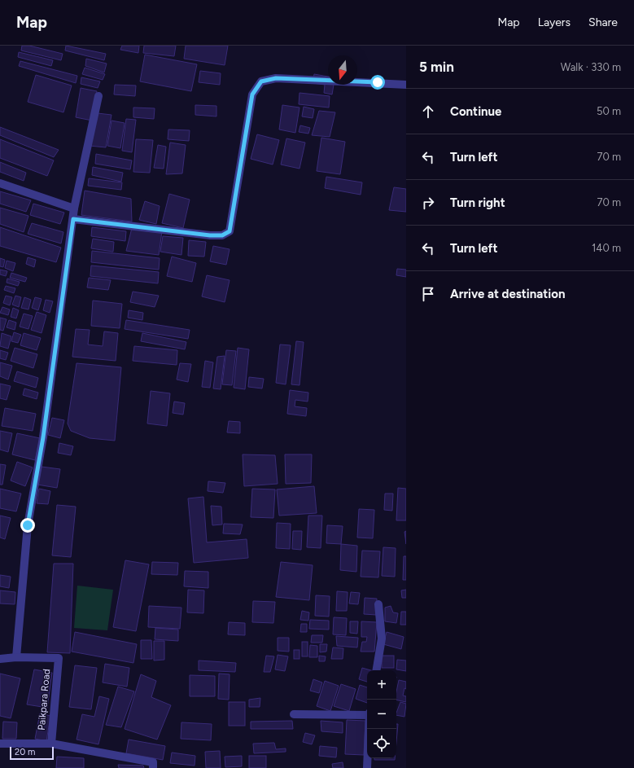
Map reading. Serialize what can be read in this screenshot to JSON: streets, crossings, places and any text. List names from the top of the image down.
{
  "streets": {
    "street": ["Paikpara Road"]
  },
  "scale_bar": "20 m",
  "north": "bottom",
  "page": {
    "header": "Map",
    "nav": ["Map", "Layers", "Share"],
    "heading": ["5 min", "Walk · 330 m"],
    "list": [
      ["Continue", "50 m"],
      ["Turn left", "70 m"],
      ["Turn right", "70 m"],
      ["Turn left", "140 m"],
      "Arrive at destination"
    ],
    "map_buttons": ["+", "−"],
    "scale": "20 m"
  }
}
